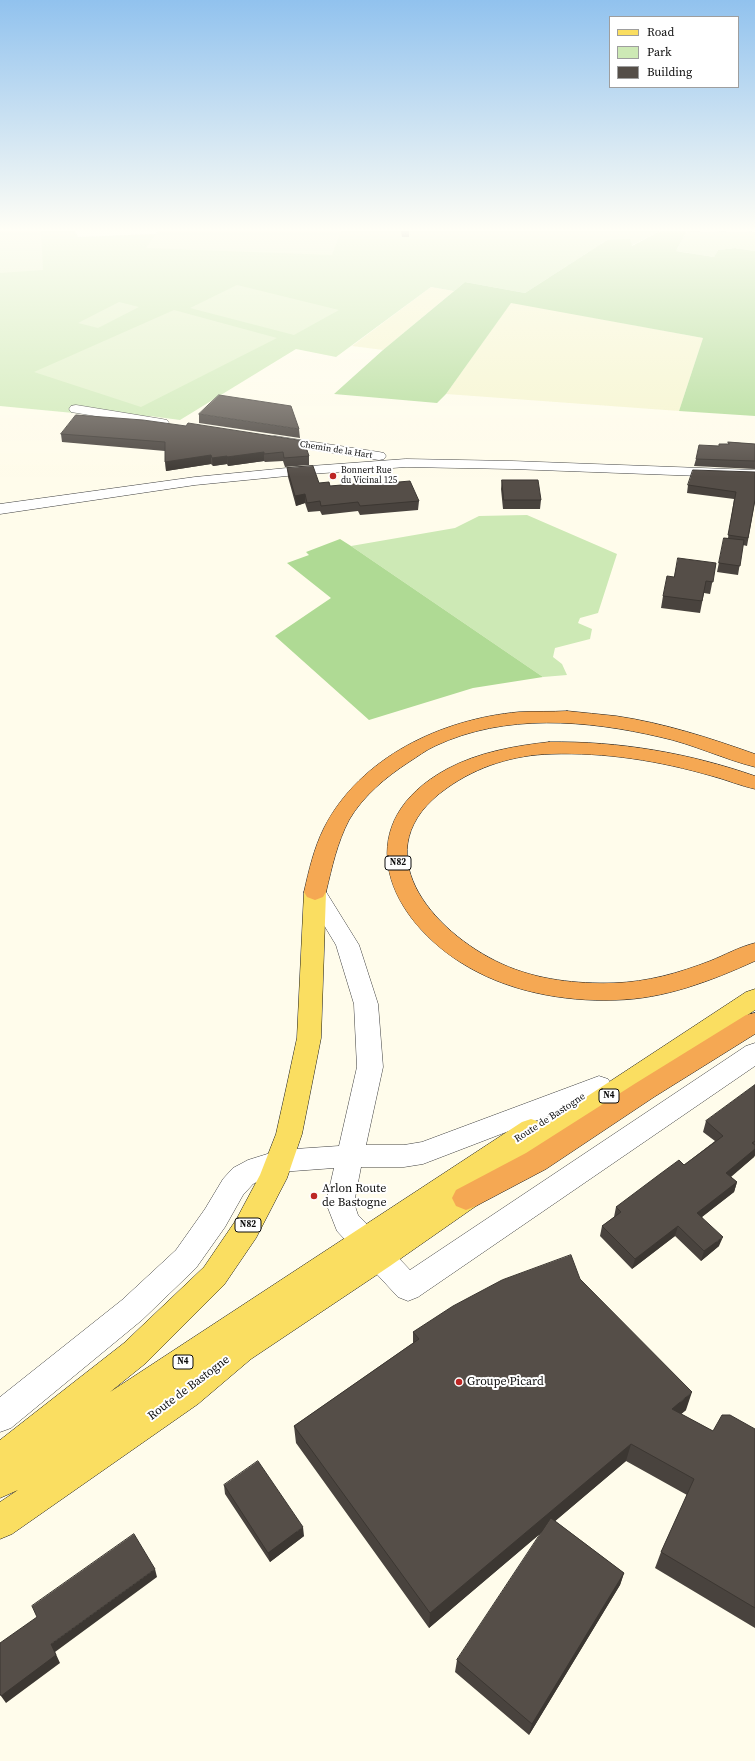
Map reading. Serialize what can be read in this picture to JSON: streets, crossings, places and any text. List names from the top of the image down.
{
  "streets": {
    "highway": ["N82"],
    "main road": ["N4", "Route de Bastogne"],
    "street": ["Chemin de la Hart"]
  },
  "places": ["Bonnert Rue du Vicinal 125", "Arlon Route de Bastogne", "Groupe Picard"],
  "legend": ["Road", "Park", "Building"]
}
